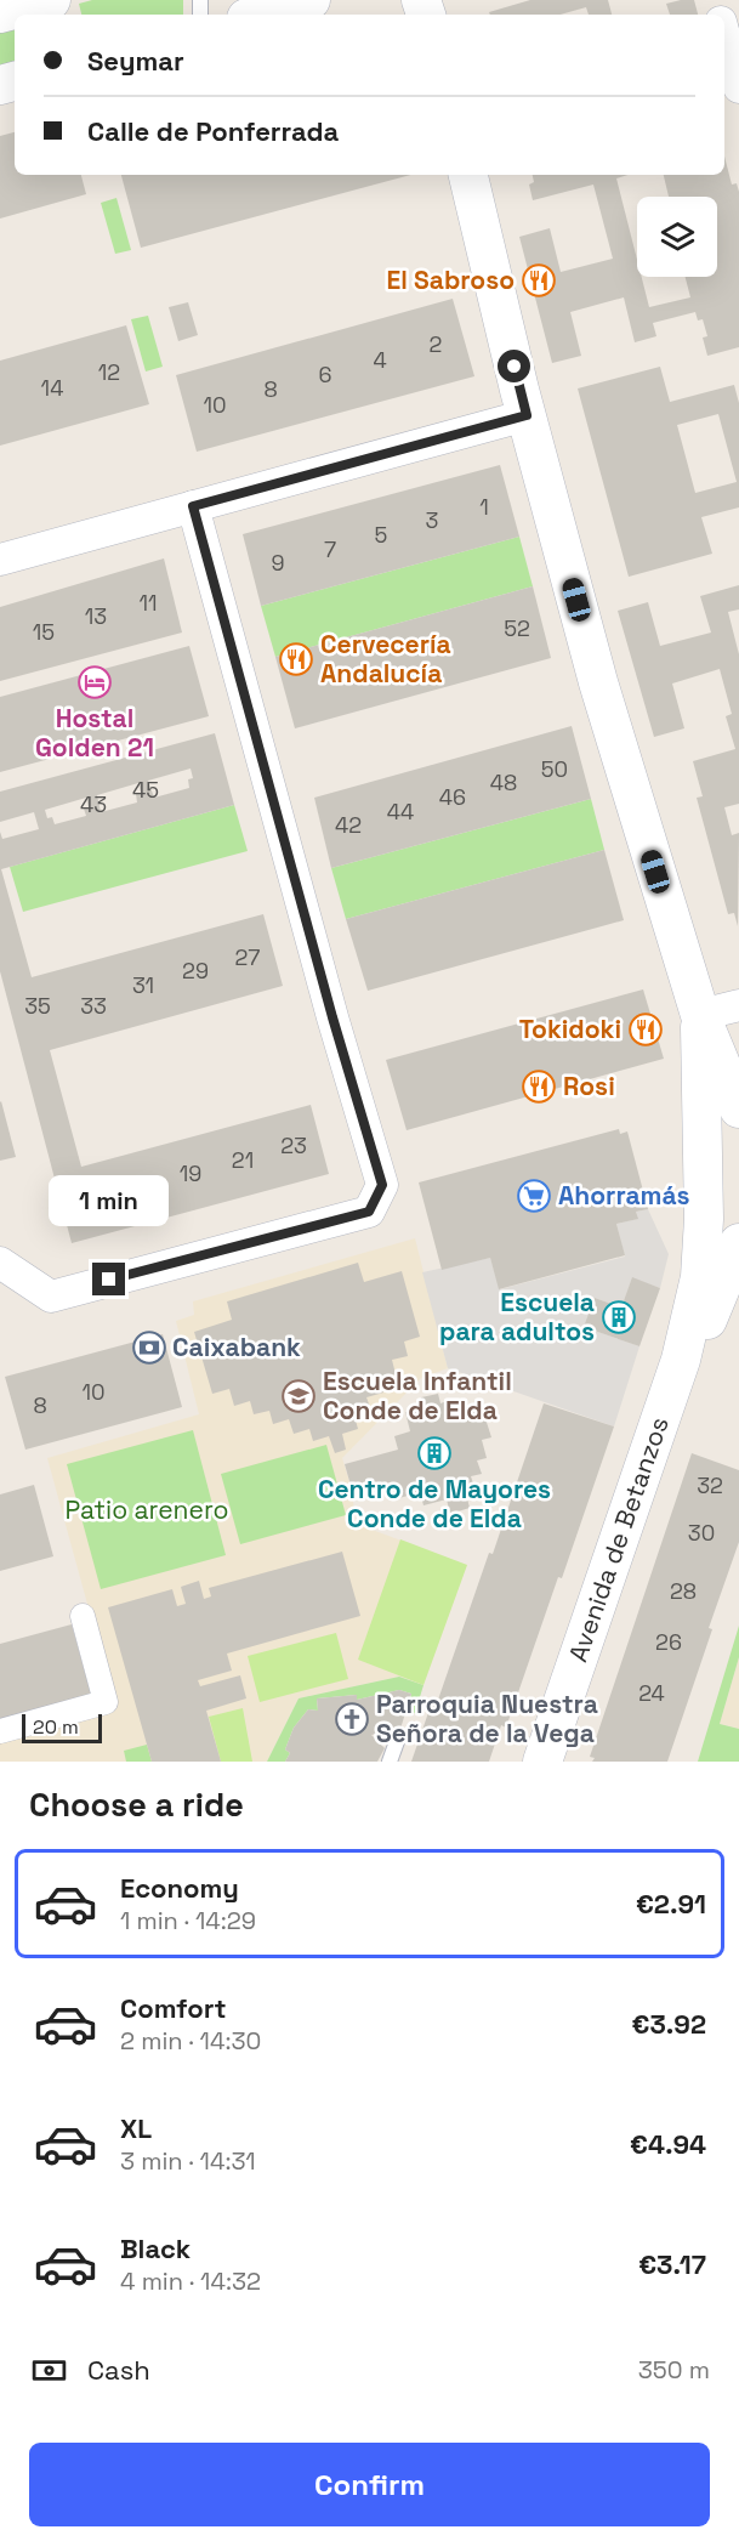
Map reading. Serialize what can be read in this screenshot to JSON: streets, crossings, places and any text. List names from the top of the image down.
{
  "streets": {
    "street": ["Avenida de Betanzos"]
  },
  "parks": ["Patio arenero"],
  "places": {
    "restaurant": [
      "El Sabroso",
      "Cervecería Andalucía",
      "Tokidoki",
      "Rosi"
    ],
    "hotel": ["Hostal Golden 21"],
    "supermarket": ["Ahorramás"],
    "building": ["Escuela para adultos", "Centro de Mayores Conde de Elda"],
    "bank": ["Caixabank"],
    "school or university": ["Escuela Infantil Conde de Elda"],
    "church": ["Parroquia Nuestra Señora de la Vega"]
  },
  "house_numbers": [
    "2",
    "4",
    "12",
    "6",
    "14",
    "8",
    "10",
    "1",
    "3",
    "5",
    "7",
    "9",
    "11",
    "13",
    "52",
    "15",
    "50",
    "48",
    "45",
    "46",
    "43",
    "44",
    "42",
    "27",
    "29",
    "31",
    "35",
    "33",
    "23",
    "21",
    "19",
    "10",
    "8",
    "32",
    "30",
    "28",
    "26",
    "24"
  ],
  "scale_bar": "20 m",
  "page": {
    "banner": ["Seymar", "Calle de Ponferrada"],
    "bubble": "1 min",
    "scale": "20 m",
    "heading": "Choose a ride",
    "list": [
      {
        "name": "Economy",
        "note": "1 min · 14:29",
        "value": "€2.91"
      },
      {
        "name": "Comfort",
        "note": "2 min · 14:30",
        "value": "€3.92"
      },
      {
        "name": "XL",
        "note": "3 min · 14:31",
        "value": "€4.94"
      },
      {
        "name": "Black",
        "note": "4 min · 14:32",
        "value": "€3.17"
      }
    ],
    "pay": ["Cash", "350 m"],
    "buttons": "Confirm"
  }
}
